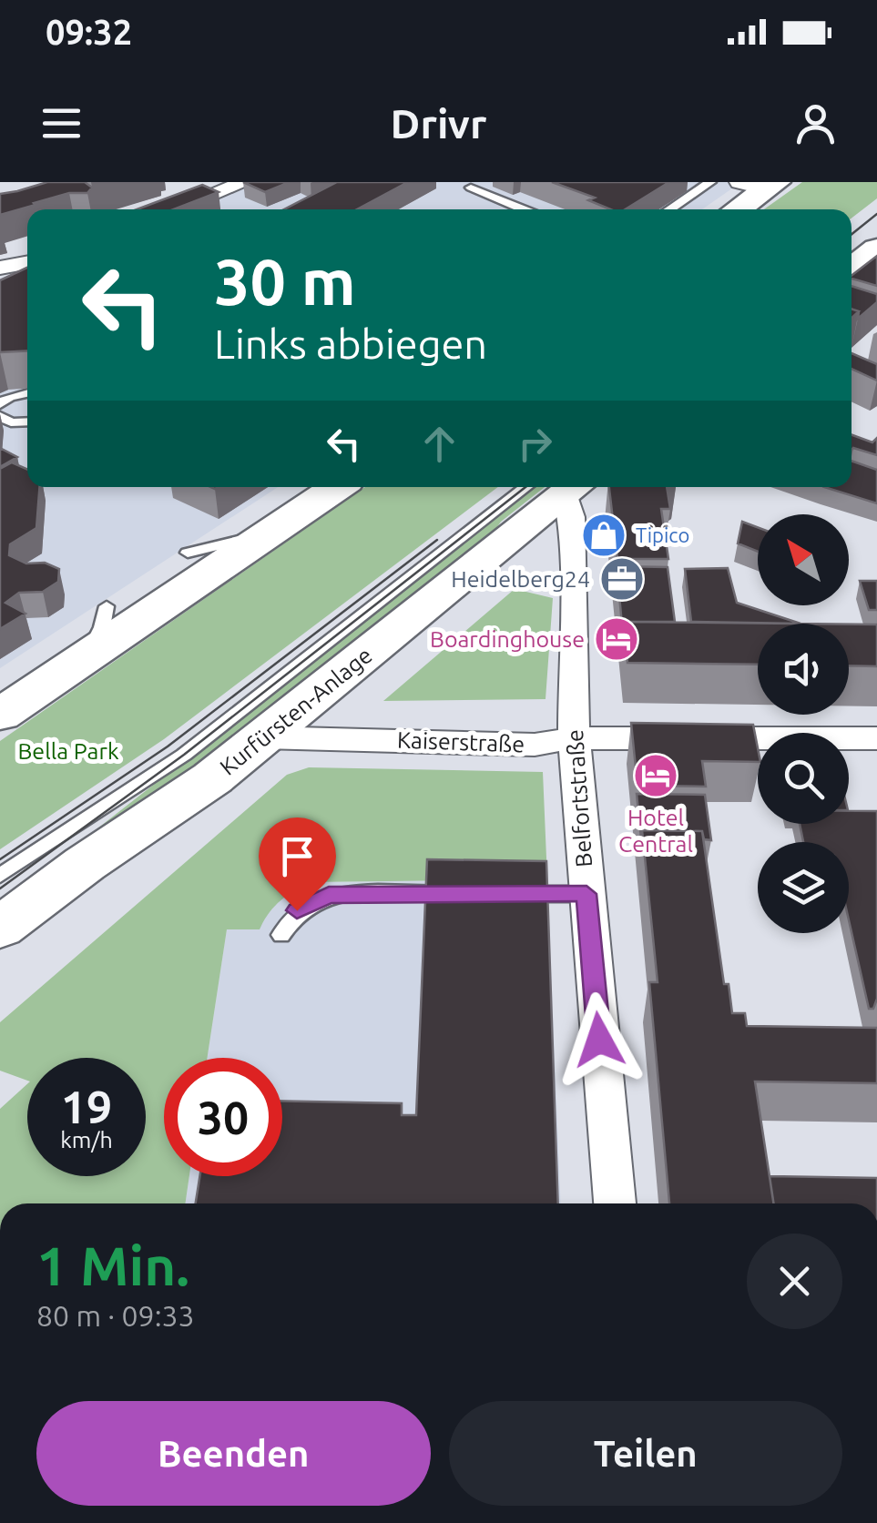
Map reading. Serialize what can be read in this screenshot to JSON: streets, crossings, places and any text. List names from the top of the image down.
{
  "streets": {
    "main road": ["Kurfürsten-Anlage"],
    "street": ["Kaiserstraße", "Belfortstraße"]
  },
  "crossings": [
    ["Kurfürsten-Anlage", "Kaiserstraße"],
    ["Kaiserstraße", "Belfortstraße"]
  ],
  "parks": ["Bella Park"],
  "places": {
    "shop": ["Tipico"],
    "office": ["Heidelberg24"],
    "hotel": ["Boardinghouse", "Hotel Central"]
  },
  "north": "top left",
  "page": {
    "status": "09:32",
    "header": "Drivr",
    "turn": ["30 m", "Links abbiegen"],
    "speed": "19 km/h",
    "limit": "30",
    "heading": ["1 Min.", "80 m · 09:33"],
    "buttons": ["Beenden", "Teilen"]
  }
}
